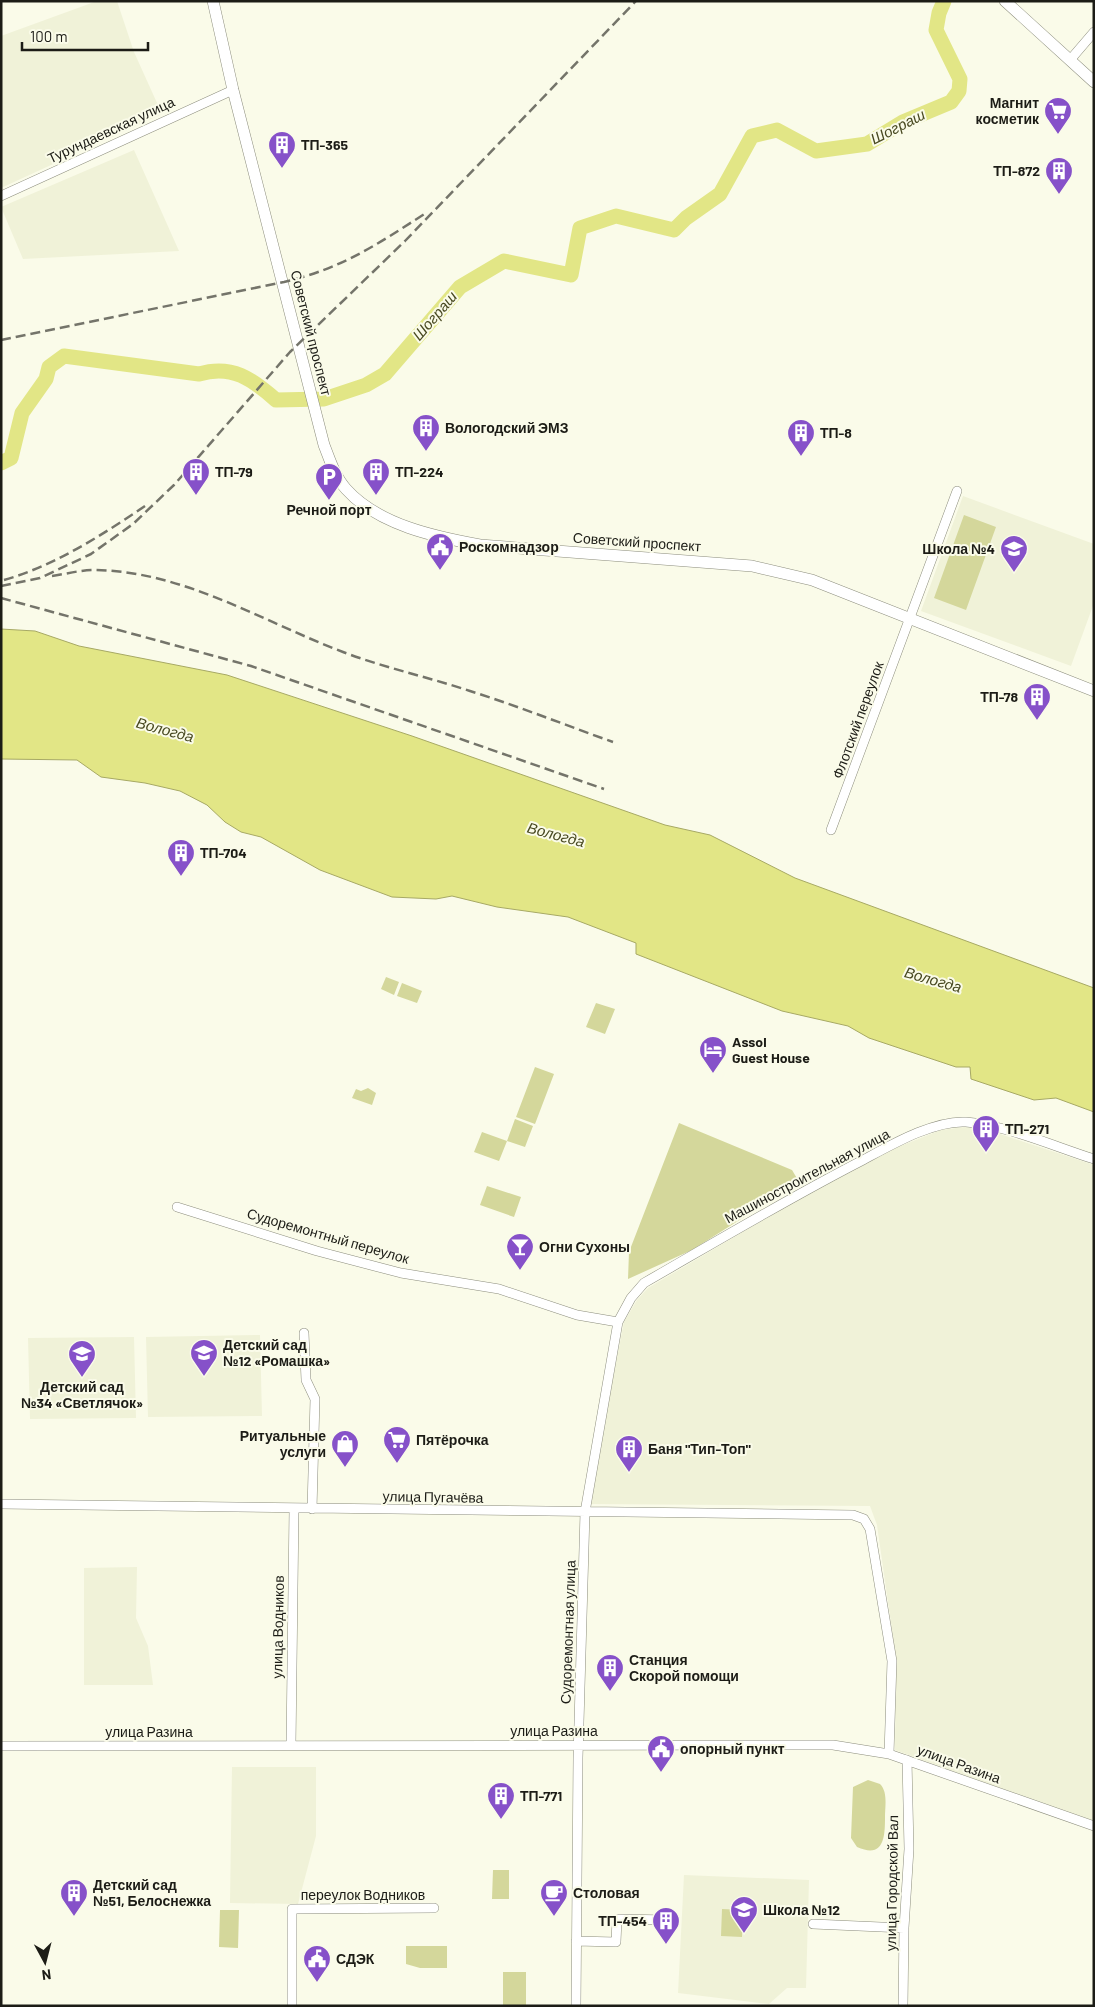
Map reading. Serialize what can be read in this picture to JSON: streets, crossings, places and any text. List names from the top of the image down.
{
  "streets": {
    "street": [
      "Турундаевская улица",
      "Советский проспект",
      "Флотский переулок",
      "Машиностроительная улица",
      "Судоремонтный переулок",
      "улица Пугачёва",
      "улица Водников",
      "Судоремонтная улица",
      "улица Разина",
      "улица Городской Вал",
      "переулок Водников"
    ]
  },
  "crossings": [
    ["Турундаевская улица", "Советский проспект"],
    ["Советский проспект", "Флотский переулок"],
    ["Машиностроительная улица", "Судоремонтный переулок"],
    ["Машиностроительная улица", "Судоремонтная улица"],
    ["Судоремонтный переулок", "Судоремонтная улица"],
    ["улица Пугачёва", "улица Водников"],
    ["улица Пугачёва", "Судоремонтная улица"],
    ["улица Пугачёва", "улица Разина"],
    ["улица Водников", "улица Разина"],
    ["Судоремонтная улица", "улица Разина"],
    ["улица Разина", "улица Городской Вал"]
  ],
  "water": ["Шограш", "Вологда"],
  "places": {
    "supermarket": ["Магнит косметик", "Пятёрочка"],
    "building": [
      "ТП-365",
      "ТП-872",
      "Вологодский ЭМЗ",
      "ТП-8",
      "ТП-79",
      "ТП-224",
      "ТП-78",
      "ТП-704",
      "ТП-271",
      "Баня \"Тип-Топ\"",
      "Станция Скорой помощи",
      "ТП-771",
      "Детский сад №51, Белоснежка",
      "ТП-454"
    ],
    "parking": ["Речной порт"],
    "public building": ["Роскомнадзор", "опорный пункт", "СДЭК"],
    "school or university": [
      "Школа №4",
      "Детский сад №12 «Ромашка»",
      "Детский сад №34 «Светлячок»",
      "Школа №12"
    ],
    "hotel": ["Assol Guest House"],
    "bar": ["Огни Сухоны"],
    "shop": ["Ритуальные услуги"],
    "cafe": ["Столовая"]
  },
  "scale_bar": "100 m",
  "north": "bottom"
}
